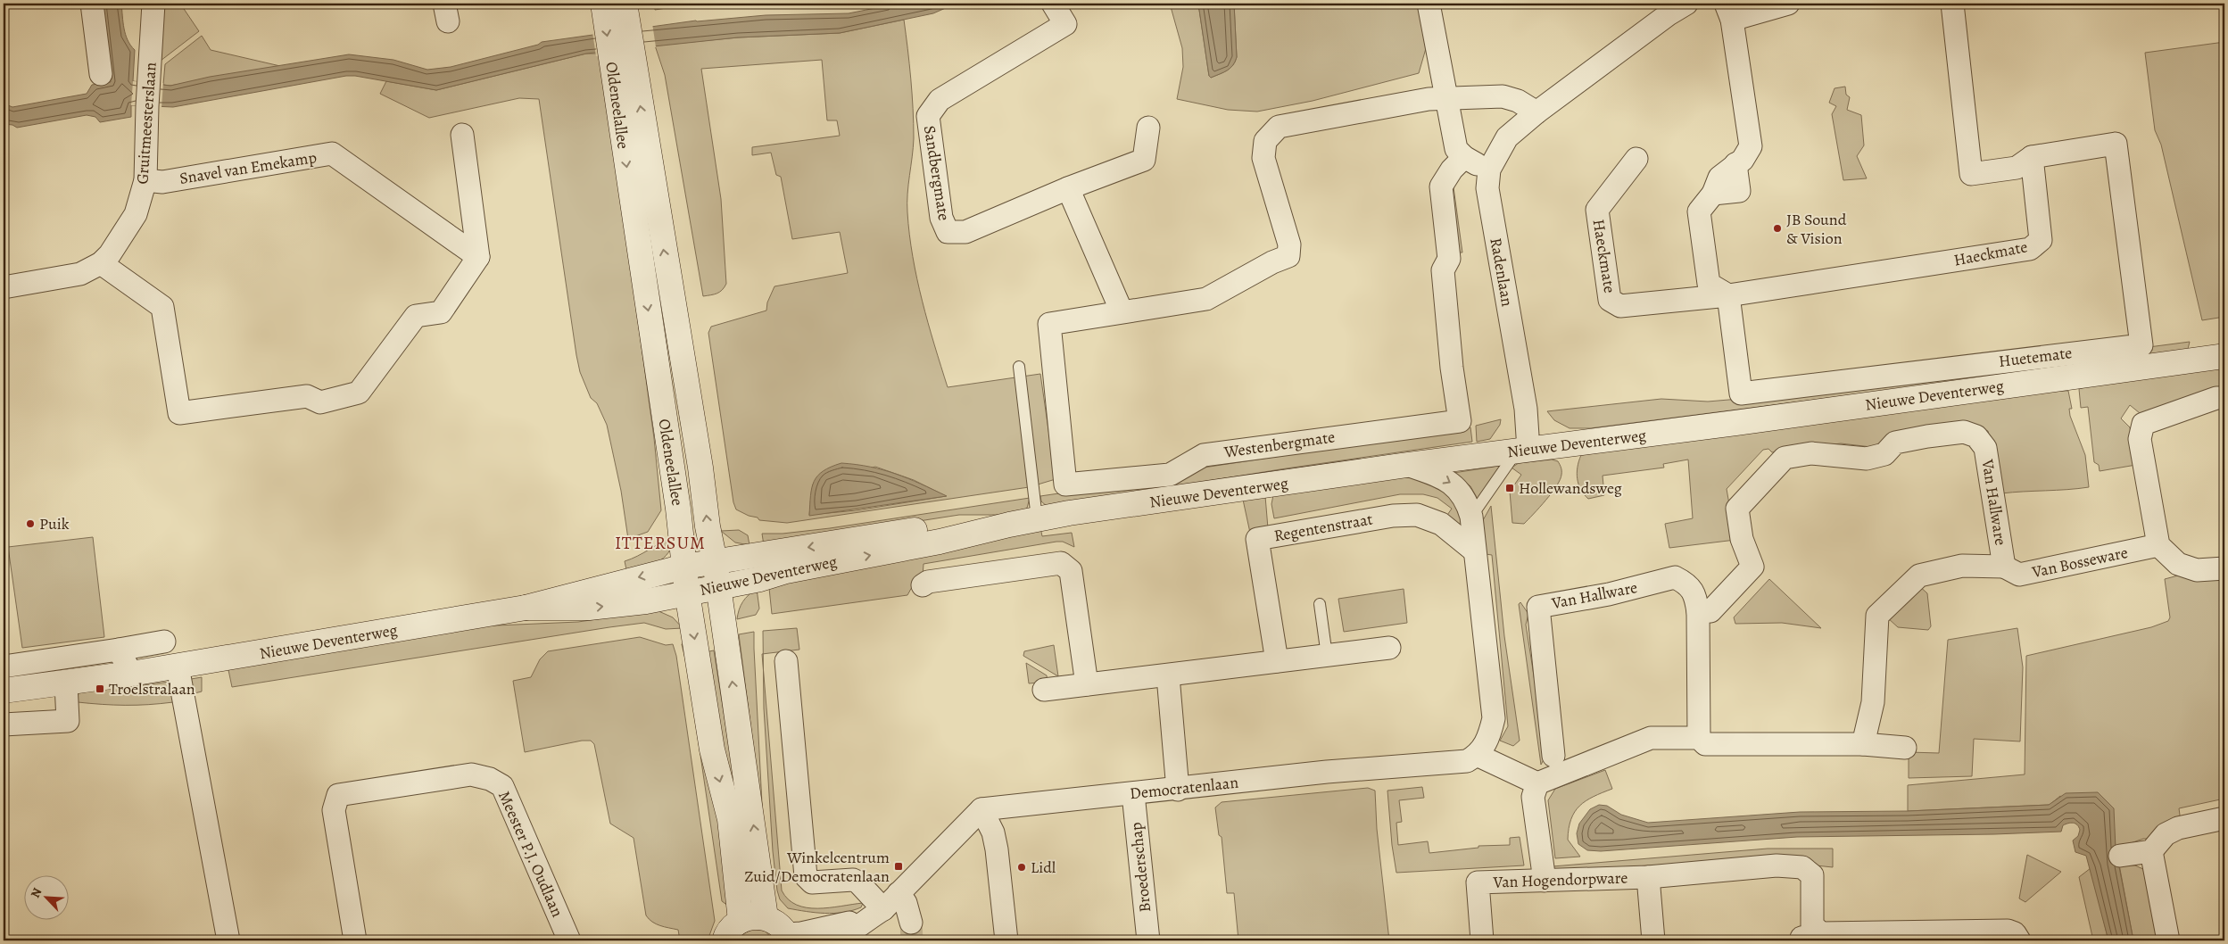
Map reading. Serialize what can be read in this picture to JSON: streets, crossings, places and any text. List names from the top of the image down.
{
  "streets": {
    "main road": ["Oldeneelallee", "Nieuwe Deventerweg"],
    "street": [
      "Gruitmeesterslaan",
      "Snavel van Emekamp",
      "Sandbergmate",
      "Haeckmate",
      "Radenlaan",
      "Huetemate",
      "Westenbergmate",
      "Van Hallware",
      "Regentenstraat",
      "Van Bosseware",
      "Democratenlaan",
      "Meester P.J. Oudlaan",
      "Broederschap",
      "Van Hogendorpware"
    ]
  },
  "crossings": [
    ["Oldeneelallee", "Nieuwe Deventerweg"],
    ["Gruitmeesterslaan", "Snavel van Emekamp"],
    ["Haeckmate", "Huetemate"],
    ["Radenlaan", "Nieuwe Deventerweg"],
    ["Van Hallware", "Van Bosseware"],
    ["Democratenlaan", "Broederschap"]
  ],
  "districts": ["ITTERSUM"],
  "places": {
    "other": ["JB Sound & Vision", "Puik", "Lidl"],
    "transit": ["Hollewandsweg", "Troelstralaan", "Winkelcentrum Zuid/Democratenlaan"]
  },
  "north": "top left"
}
